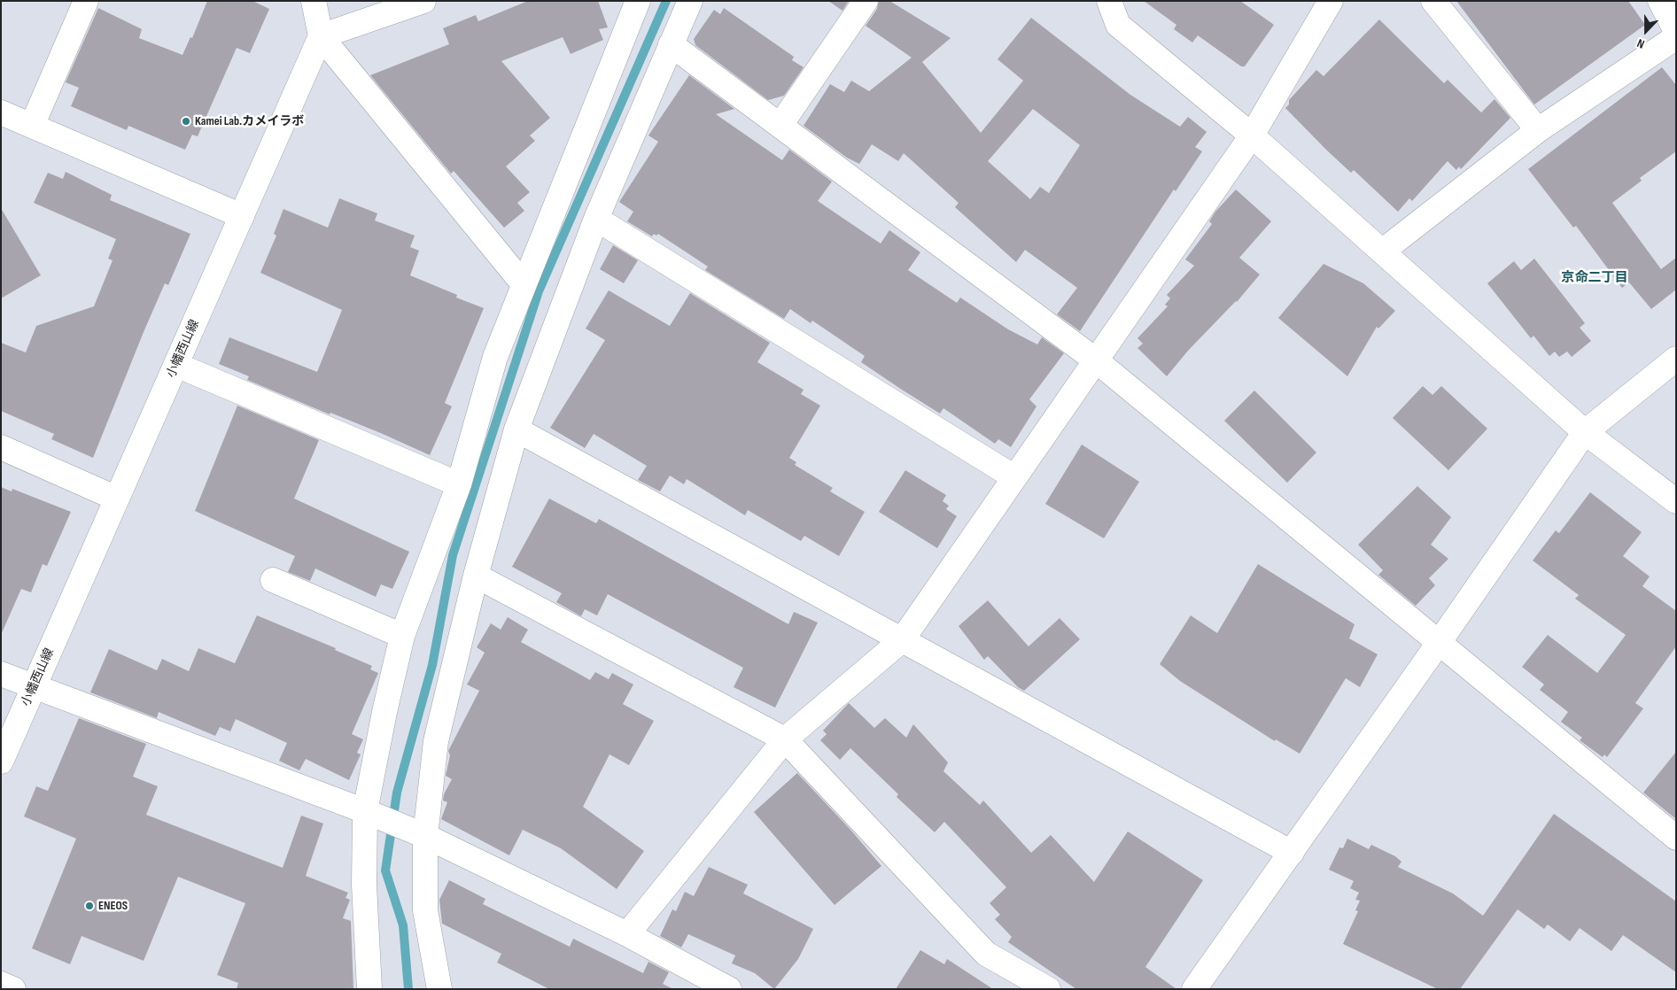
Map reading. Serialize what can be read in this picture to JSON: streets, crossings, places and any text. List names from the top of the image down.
{
  "streets": {
    "street": ["小幡西山線"]
  },
  "districts": ["京命二丁目"],
  "places": ["Kamei Lab.カメイラボ", "ENEOS"],
  "north": "bottom"
}
